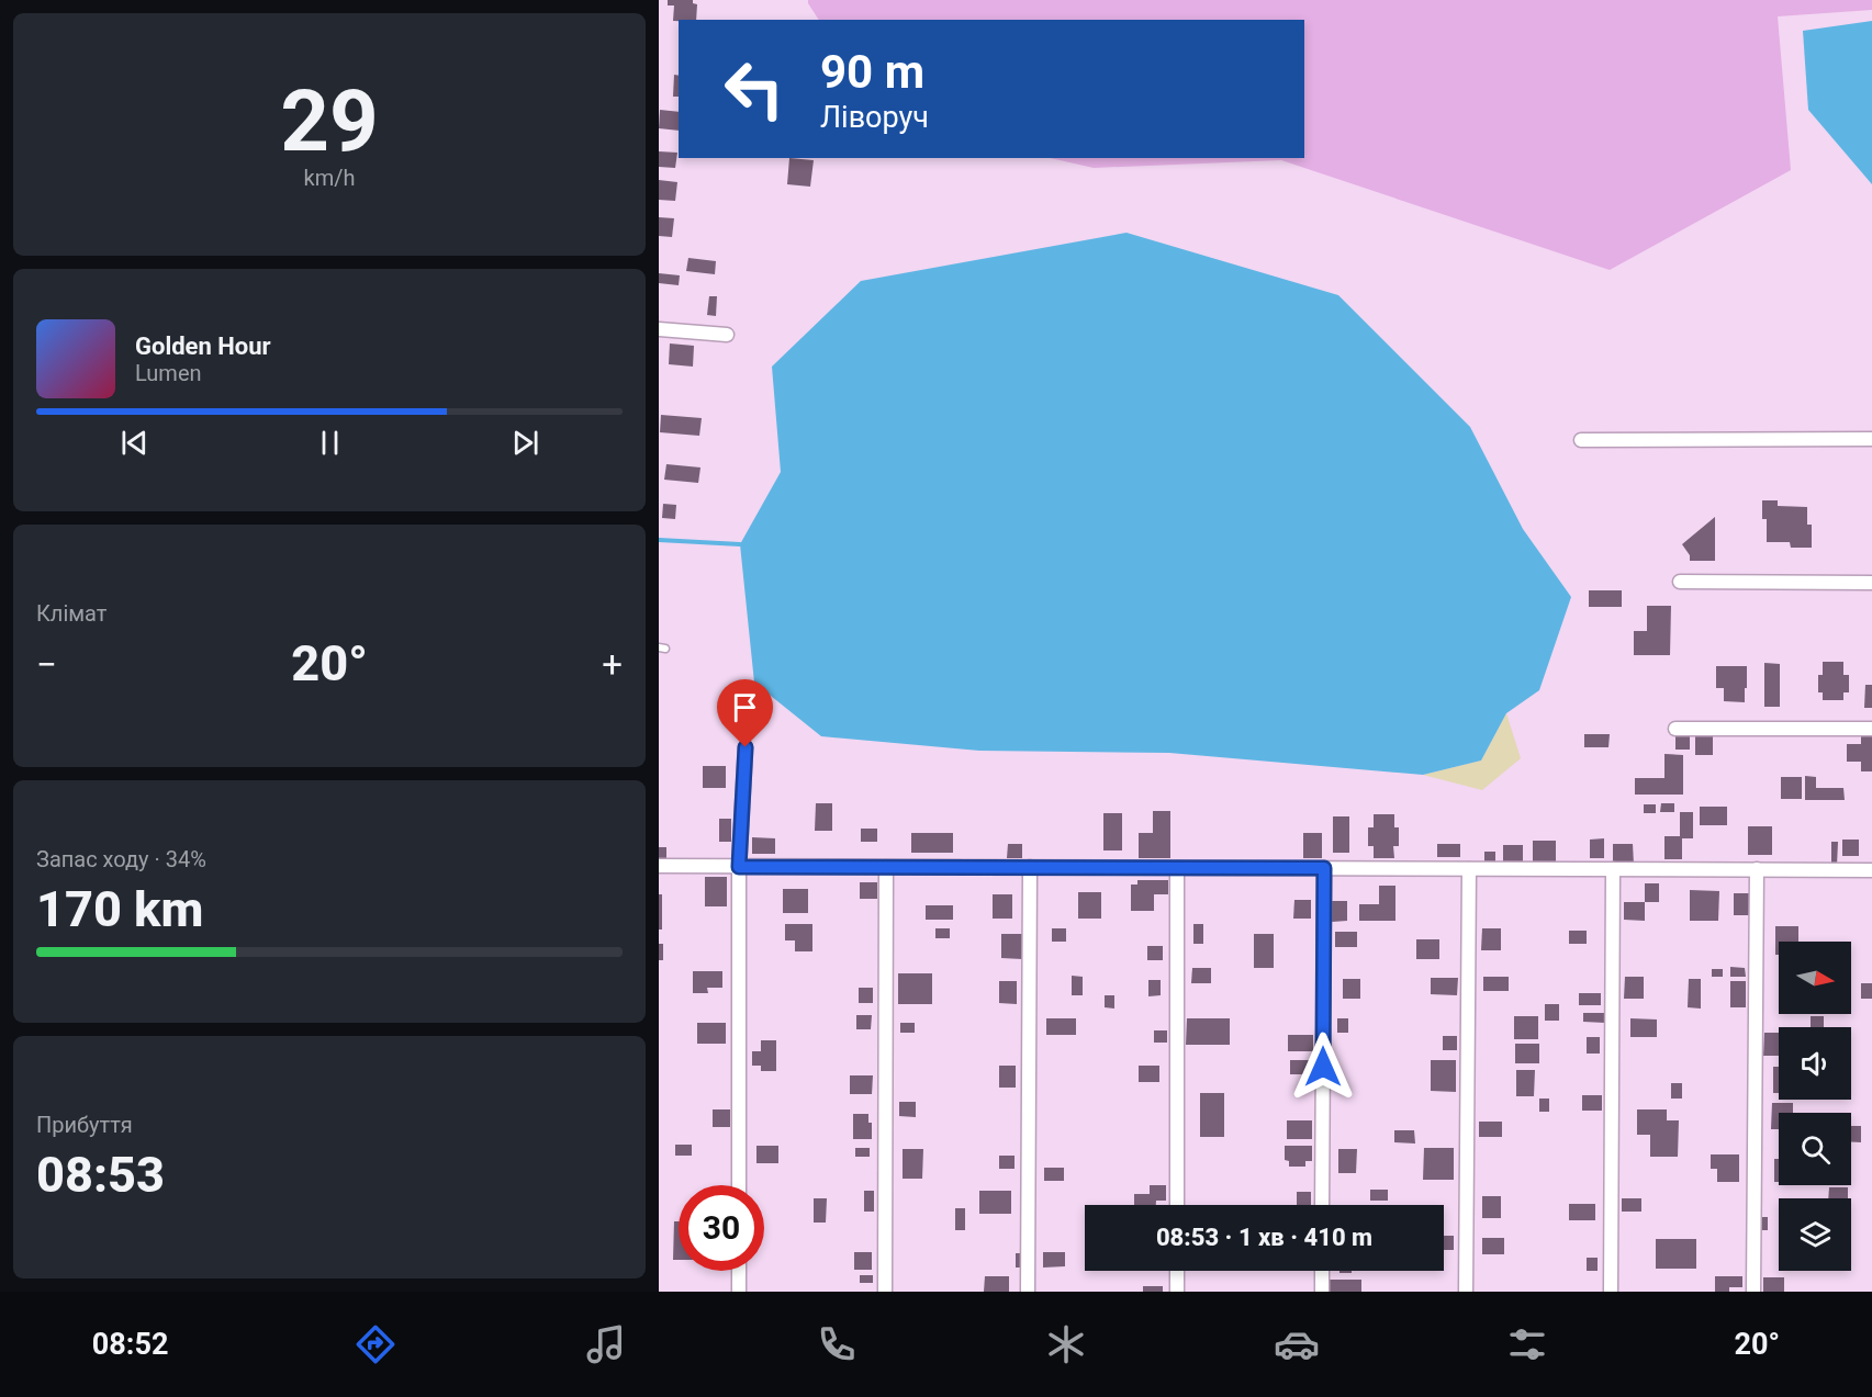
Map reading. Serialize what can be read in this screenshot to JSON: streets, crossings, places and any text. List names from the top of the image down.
{
  "north": "right",
  "page": {
    "tile": [
      ["29", "km/h"],
      "Клімат",
      ["Запас ходу · 34%", "170 km"],
      ["Прибуття", "08:53"]
    ],
    "turn": ["90 m", "Ліворуч"],
    "song": ["Golden Hour", "Lumen"],
    "heat": ["−", "20°", "+"],
    "limit": "30",
    "trip": "08:53 · 1 хв · 410 m",
    "tabs": ["08:52", "20°"]
  }
}
